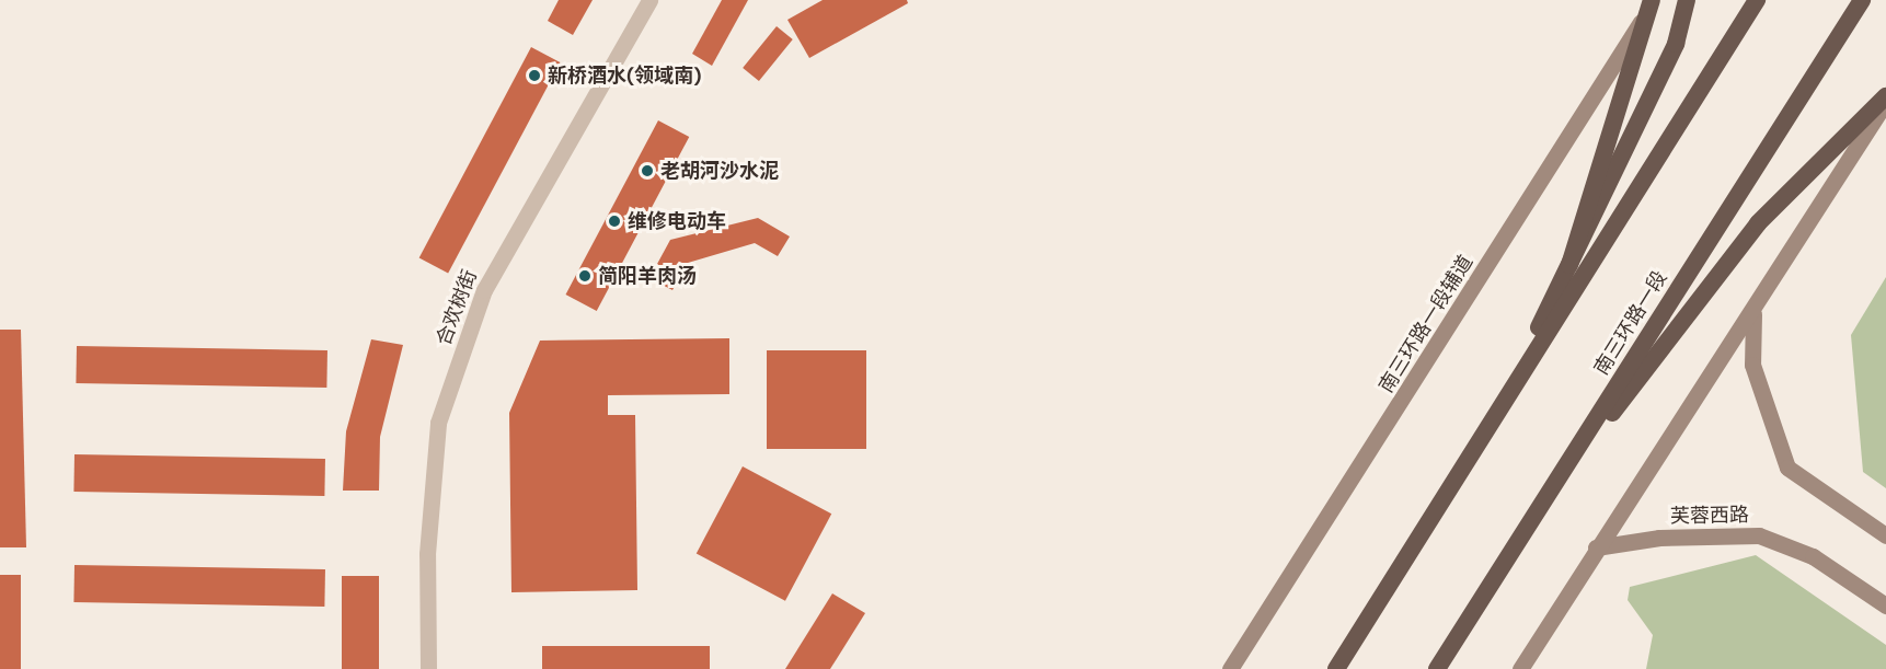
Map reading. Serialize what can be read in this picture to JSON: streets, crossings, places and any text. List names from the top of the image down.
{
  "streets": {
    "highway": ["南三环路一段"],
    "main road": ["南三环路一段辅道", "芙蓉西路"],
    "street": ["合欢树街"]
  },
  "places": [
    "新桥酒水(领域南)",
    "老胡河沙水泥",
    "维修电动车",
    "简阳羊肉汤"
  ]
}
